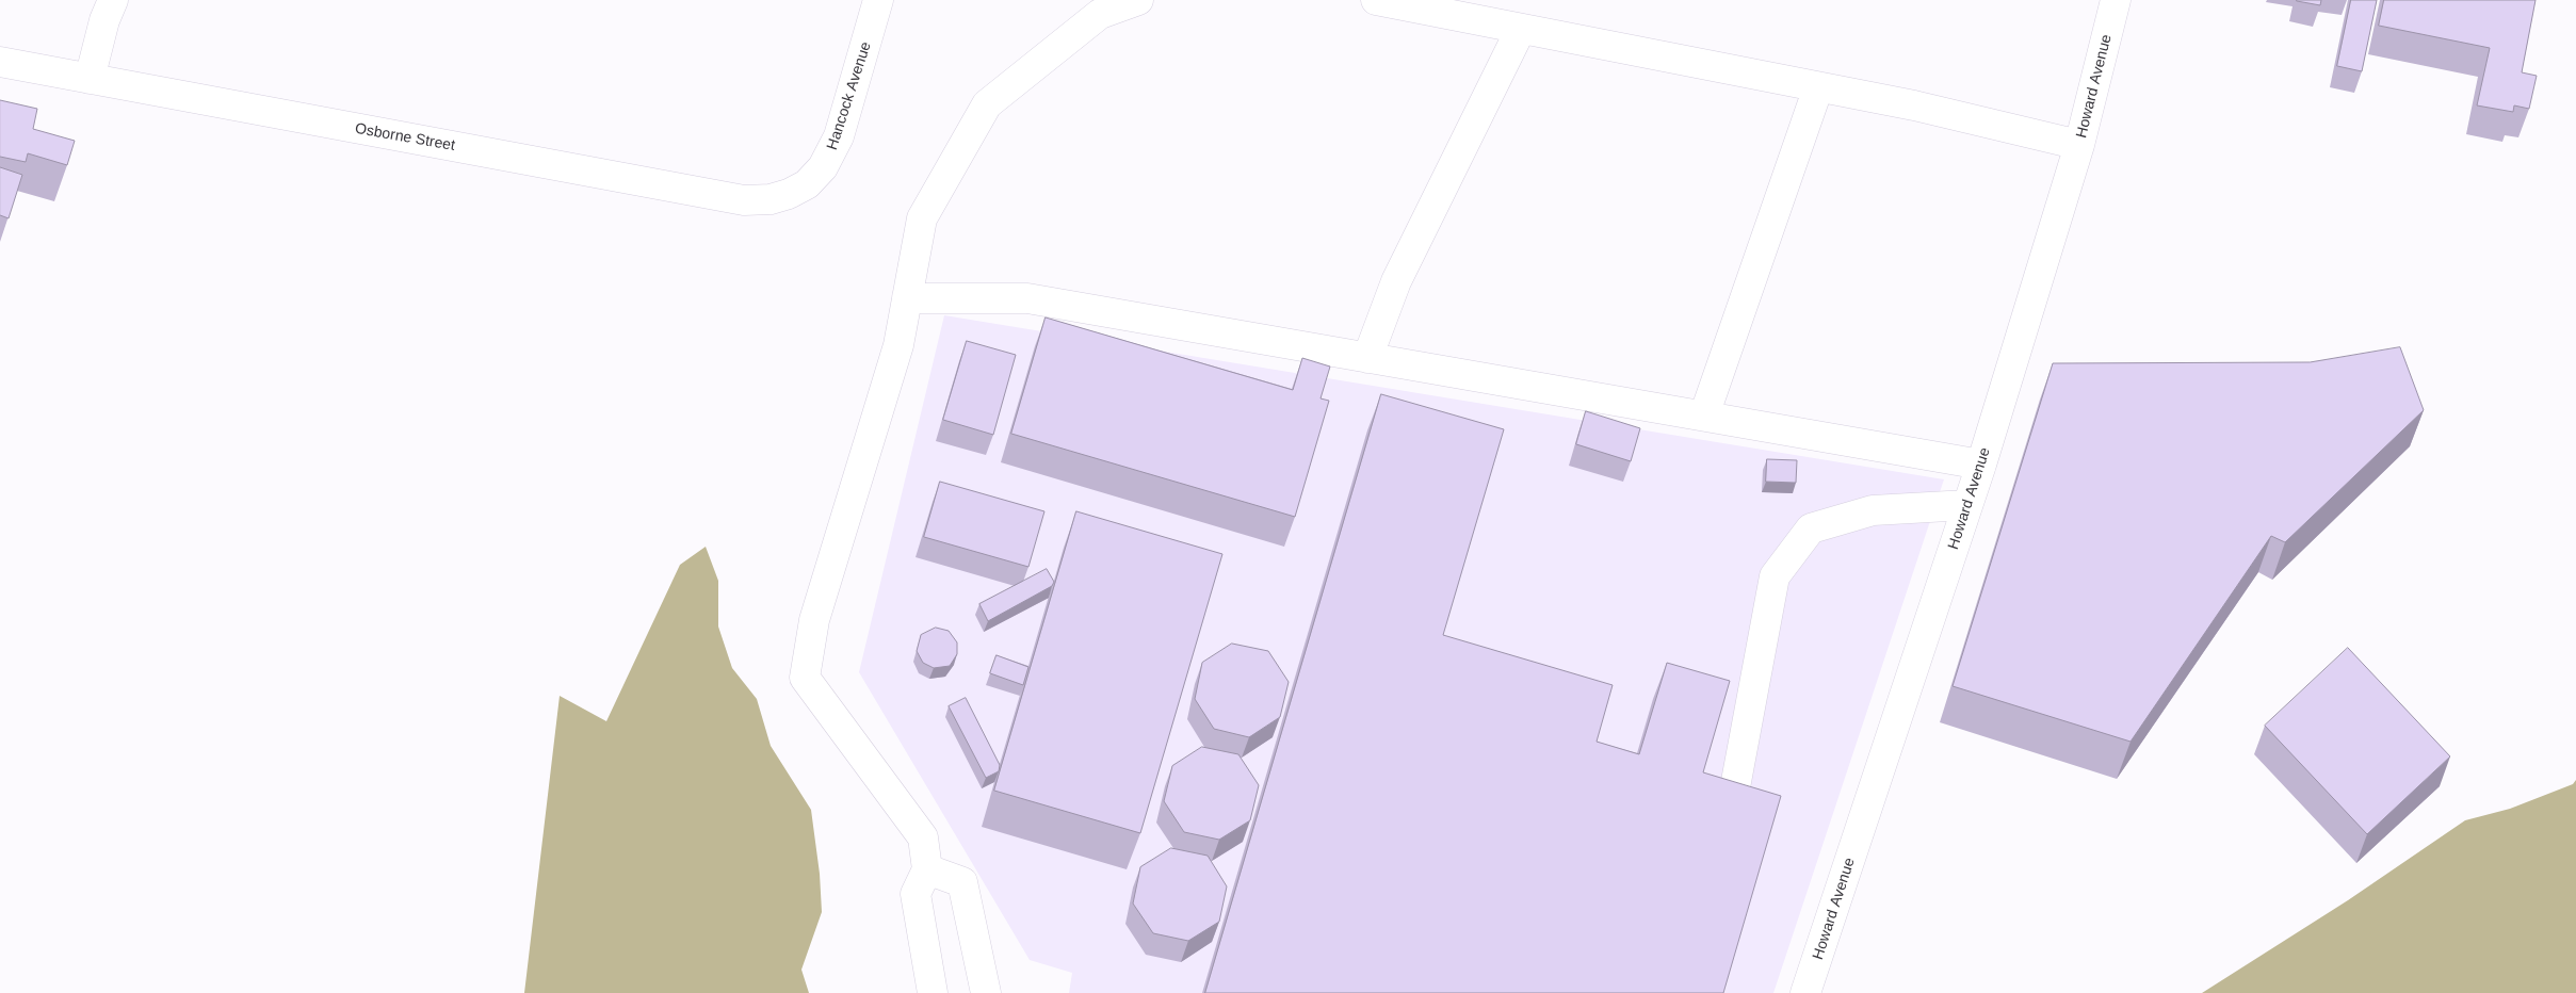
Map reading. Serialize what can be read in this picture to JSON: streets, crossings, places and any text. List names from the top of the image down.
{
  "streets": {
    "street": ["Howard Avenue", "Hancock Avenue", "Osborne Street"]
  },
  "crossings": [
    ["Hancock Avenue", "Osborne Street"]
  ]
}
